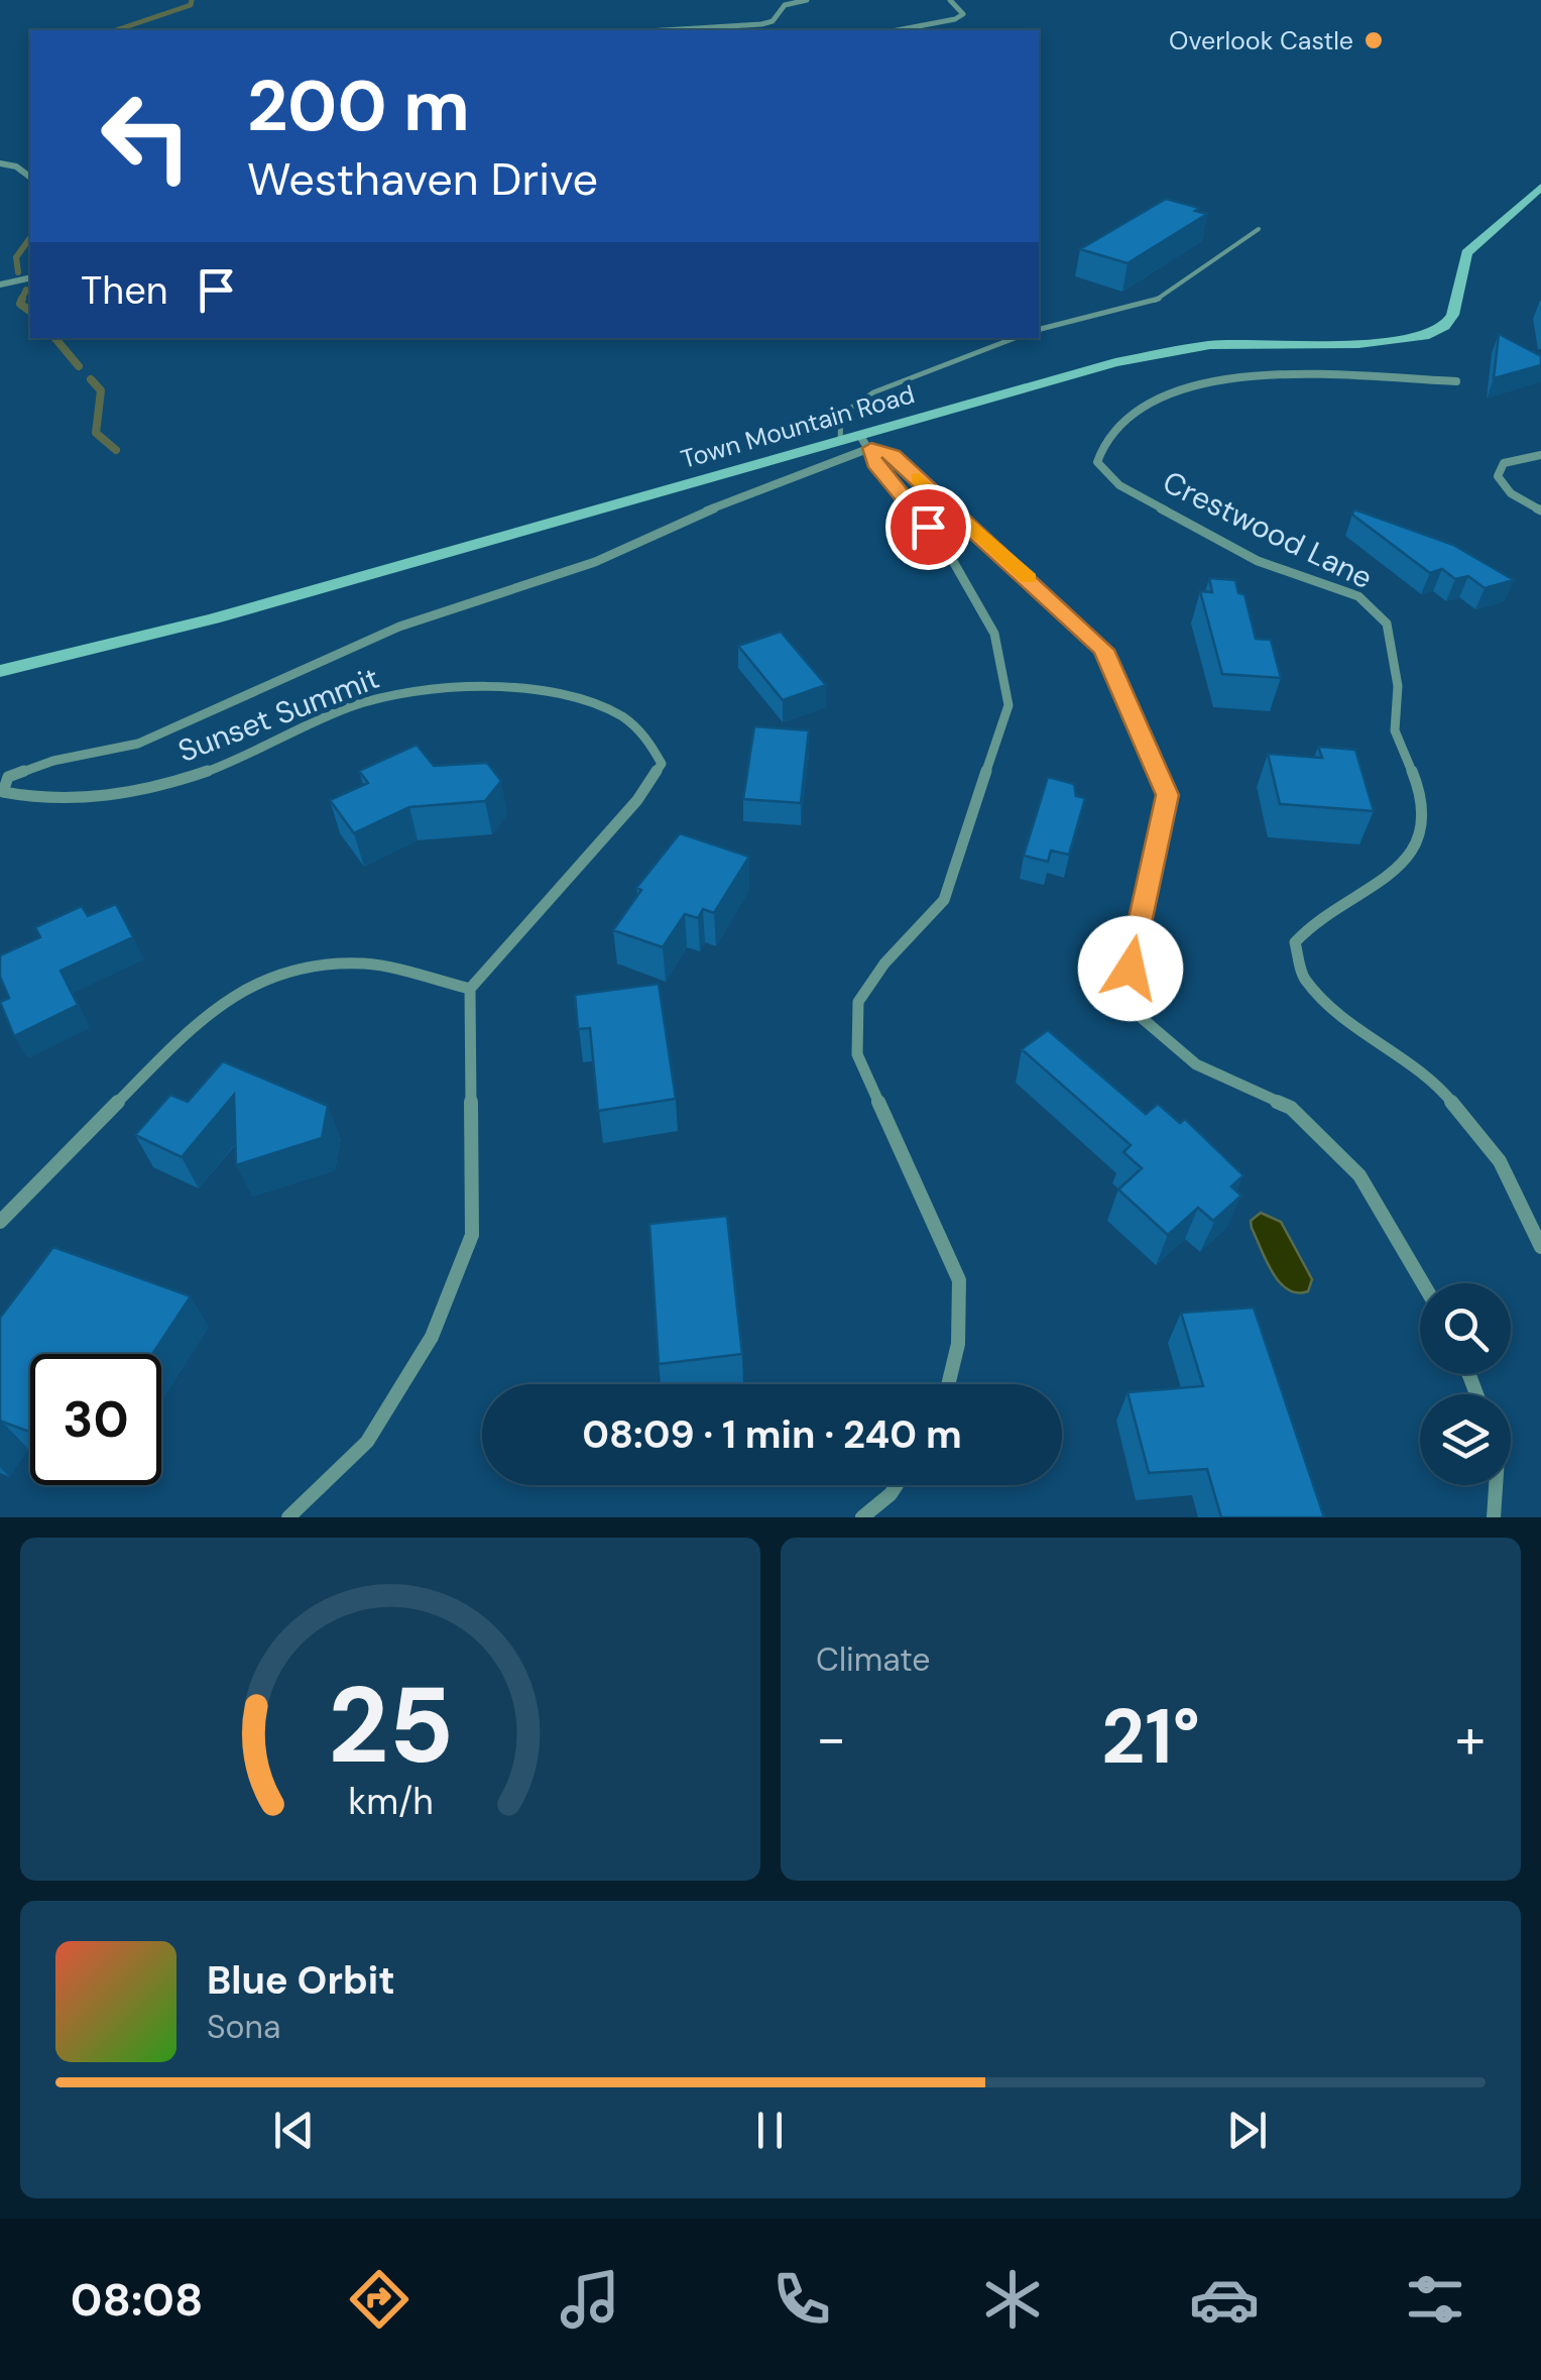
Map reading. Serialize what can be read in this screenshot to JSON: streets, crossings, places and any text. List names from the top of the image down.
{
  "streets": {
    "main road": ["Town Mountain Road"],
    "street": ["Crestwood Lane", "Sunset Summit"]
  },
  "crossings": [
    ["Town Mountain Road", "Sunset Summit"]
  ],
  "places": ["Overlook Castle"],
  "page": {
    "turn": ["200 m", "Westhaven Drive"],
    "then": "Then",
    "limit": "30",
    "trip": "08:09 · 1 min · 240 m",
    "tile": "Climate",
    "heat": ["−", "21°", "+"],
    "song": ["Blue Orbit", "Sona"],
    "tabs": "08:08",
    "gauge": ["25", "km/h"]
  }
}
